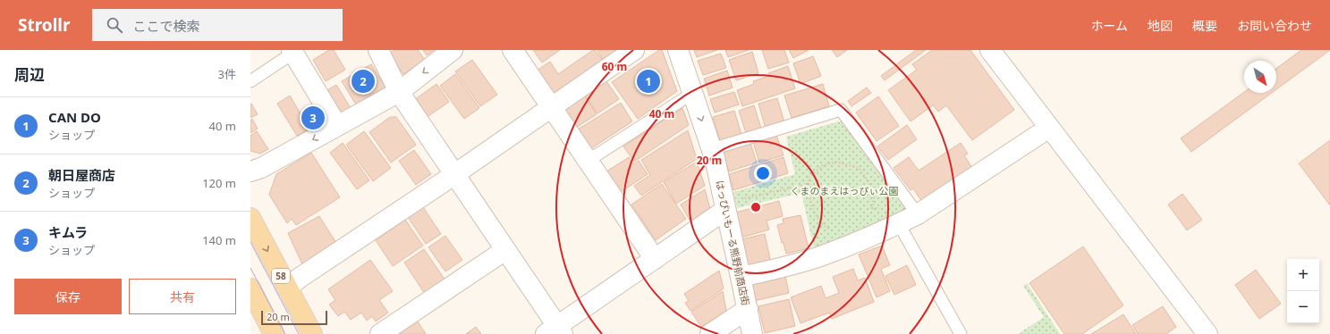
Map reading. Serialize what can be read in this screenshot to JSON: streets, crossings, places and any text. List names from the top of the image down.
{
  "streets": {
    "main road": ["58"],
    "street": ["はっぴいもーる熊野前商店街"]
  },
  "parks": ["くまのまえはっぴぃ公園"],
  "scale_bar": "20 m",
  "north": "bottom right",
  "page": {
    "header": "Strollr",
    "search": "ここで検索",
    "nav": [
      "ホーム",
      "地図",
      "概要",
      "お問い合わせ"
    ],
    "heading": ["周辺", "3件"],
    "pins": ["1", "2", "3"],
    "list": [
      {
        "mark": "1",
        "name": "CAN DO",
        "note": "ショップ",
        "value": "40 m"
      },
      {
        "mark": "2",
        "name": "朝日屋商店",
        "note": "ショップ",
        "value": "120 m"
      },
      {
        "mark": "3",
        "name": "キムラ",
        "note": "ショップ",
        "value": "140 m"
      }
    ],
    "map_buttons": ["+", "−"],
    "buttons": ["保存", "共有"],
    "scale": "20 m"
  },
  "rings": ["60 m", "40 m", "20 m"]
}
